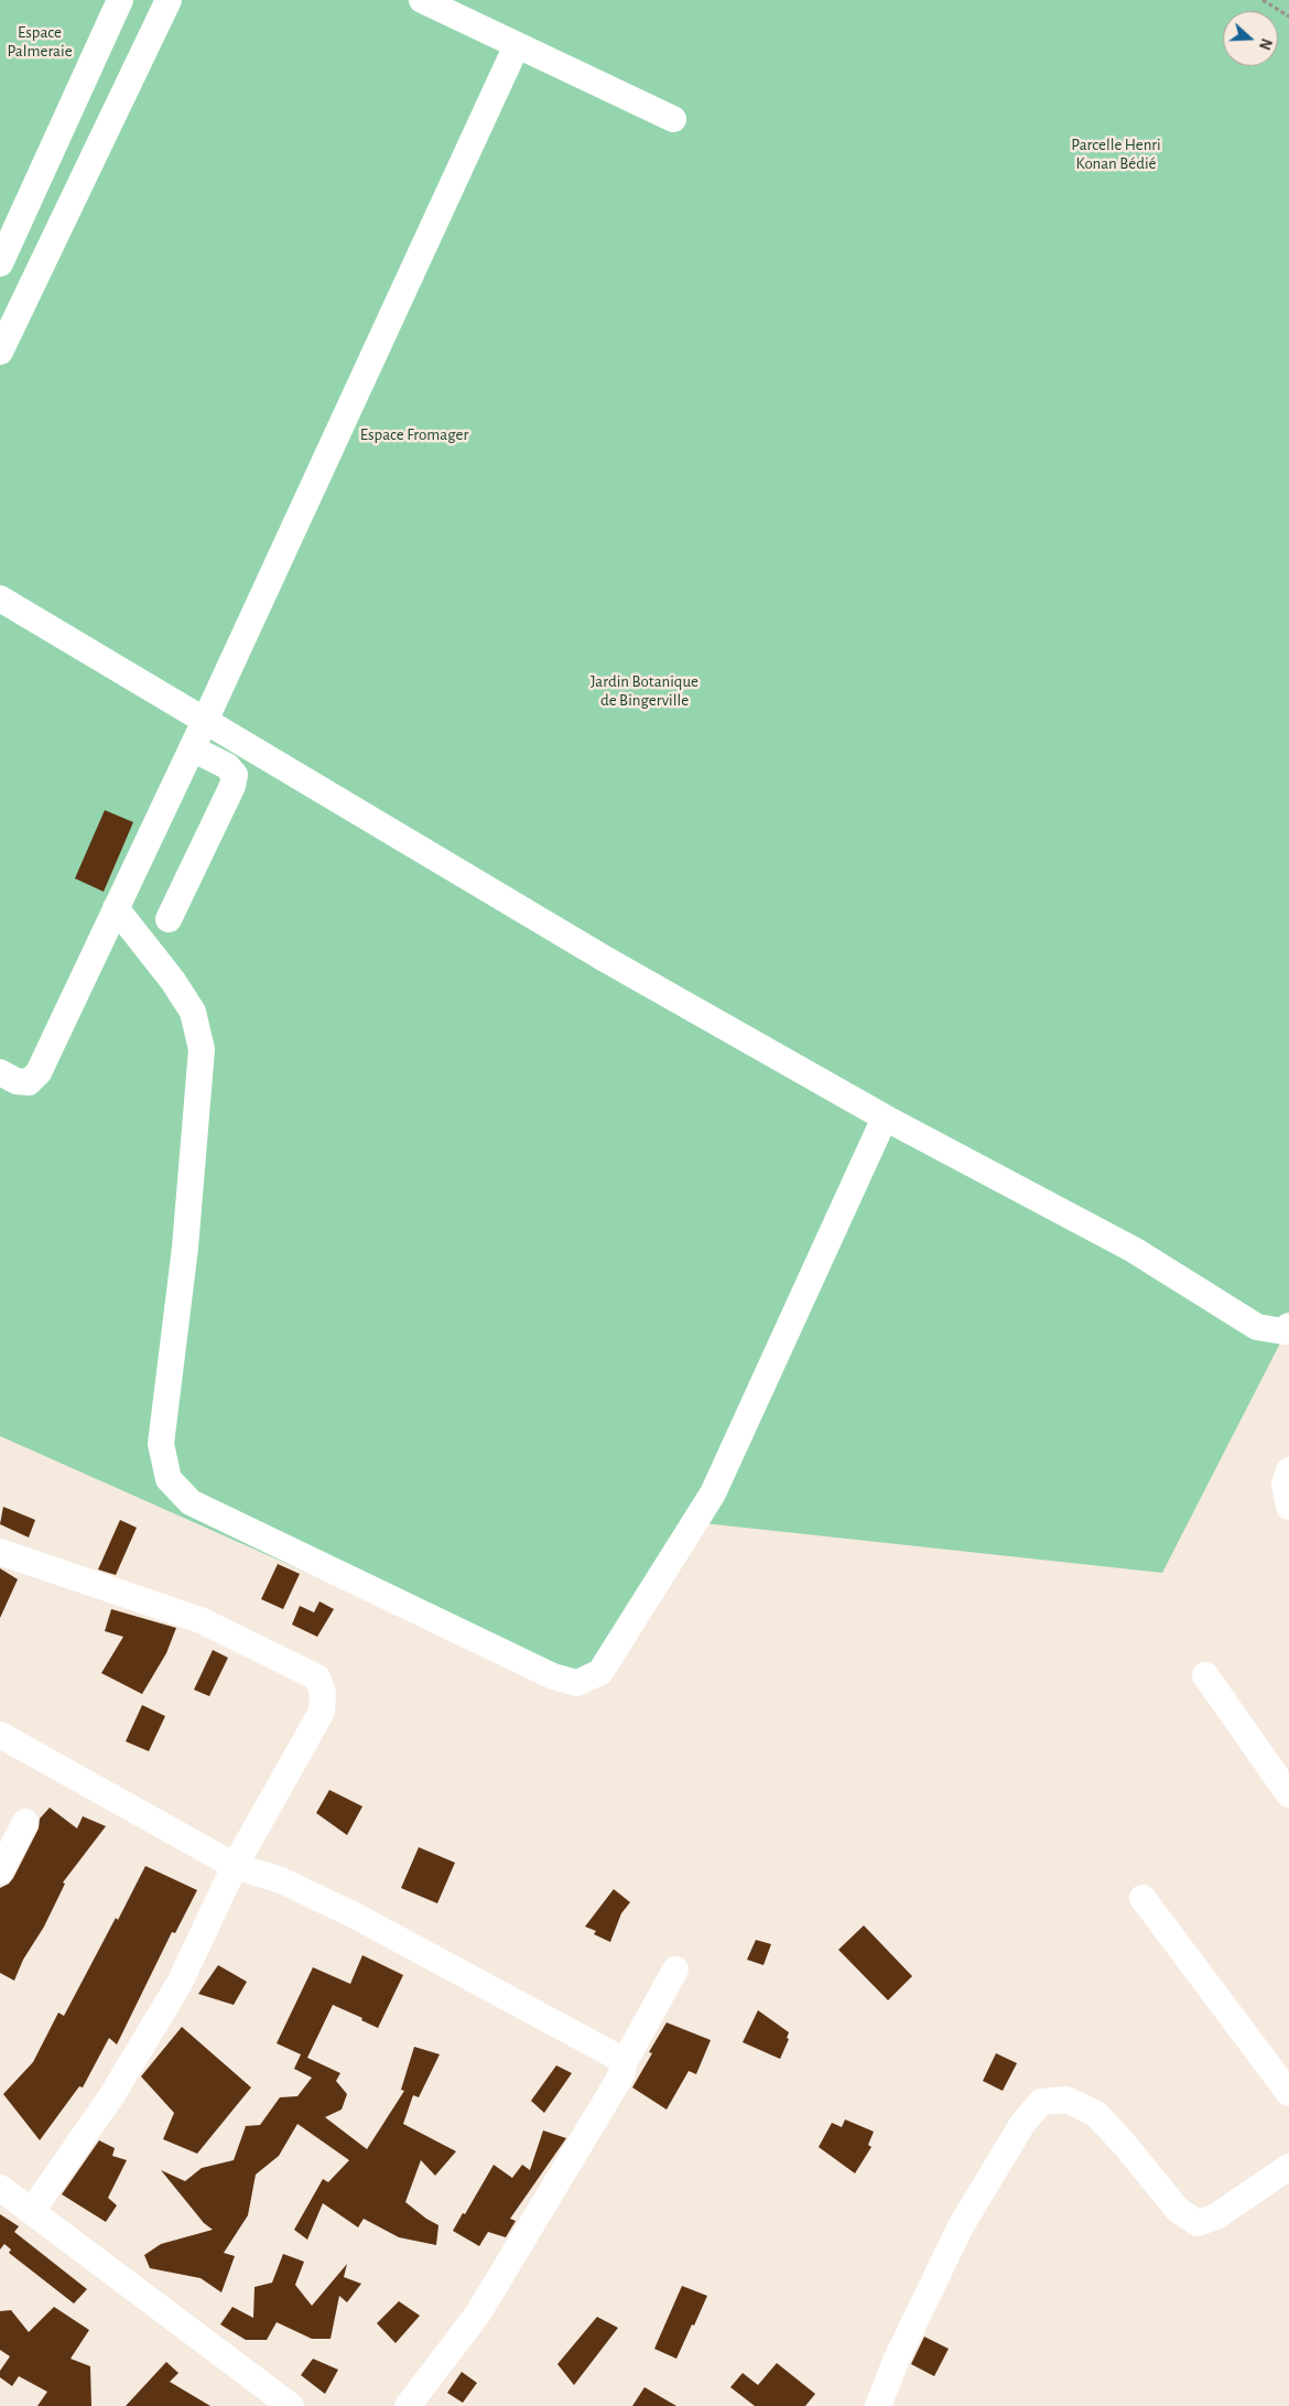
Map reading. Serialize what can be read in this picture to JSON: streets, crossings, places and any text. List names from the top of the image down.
{
  "parks": [
    "Espace Palmeraie",
    "Parcelle Henri Konan Bédié",
    "Espace Fromager",
    "Jardin Botanique de Bingerville"
  ],
  "north": "right"
}
